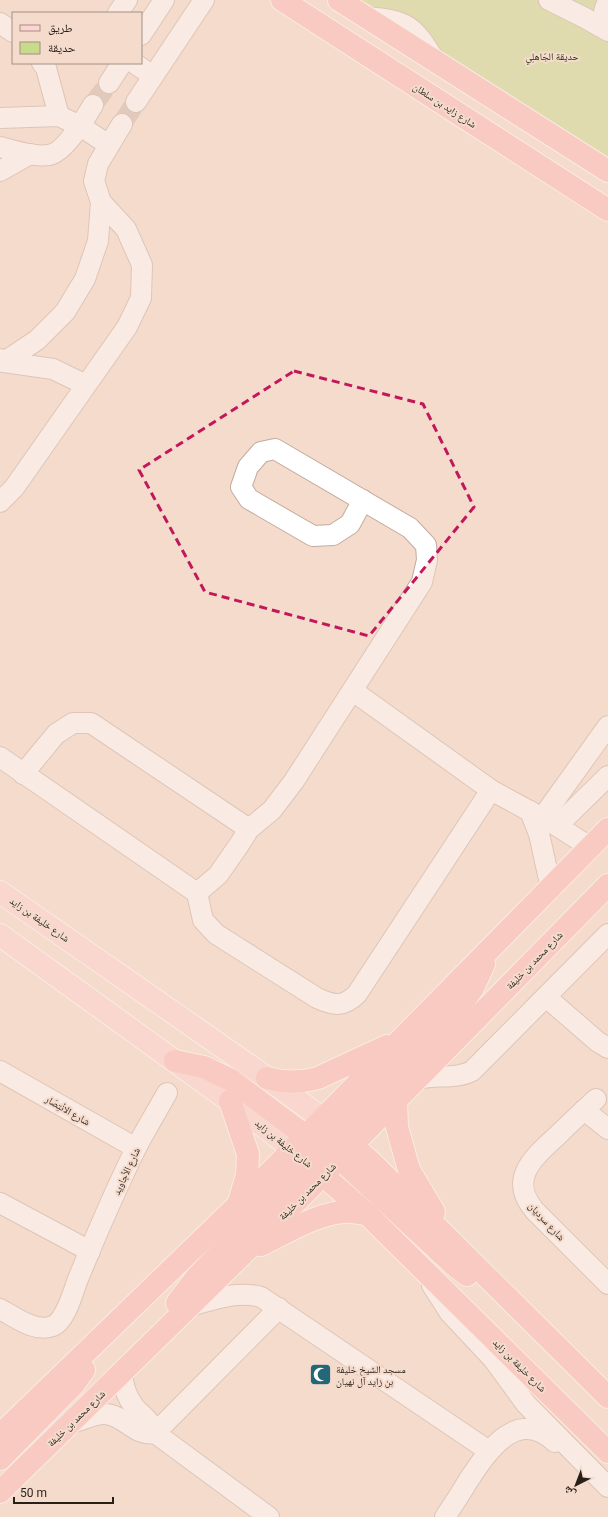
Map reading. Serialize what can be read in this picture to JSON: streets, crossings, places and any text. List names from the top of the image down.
{
  "streets": {
    "highway": ["شارع زايد بن سلطان", "شارع خليفة بن زايد", "شارع محمد بن خليفة"],
    "street": ["شارع الانْتِصَار", "شارع الأجاويد", "شارع سرديان"]
  },
  "crossings": [
    ["شارع خليفة بن زايد", "شارع محمد بن خليفة"],
    ["شارع الانْتِصَار", "شارع الأجاويد"]
  ],
  "parks": ["حديقة الجَاهلِي"],
  "places": {
    "mosque": ["مسجد الشيخ خليفة بن زايد آل نهيان"]
  },
  "legend": ["طريق", "حديقة"],
  "scale_bar": "50 m",
  "north": "bottom left"
}
